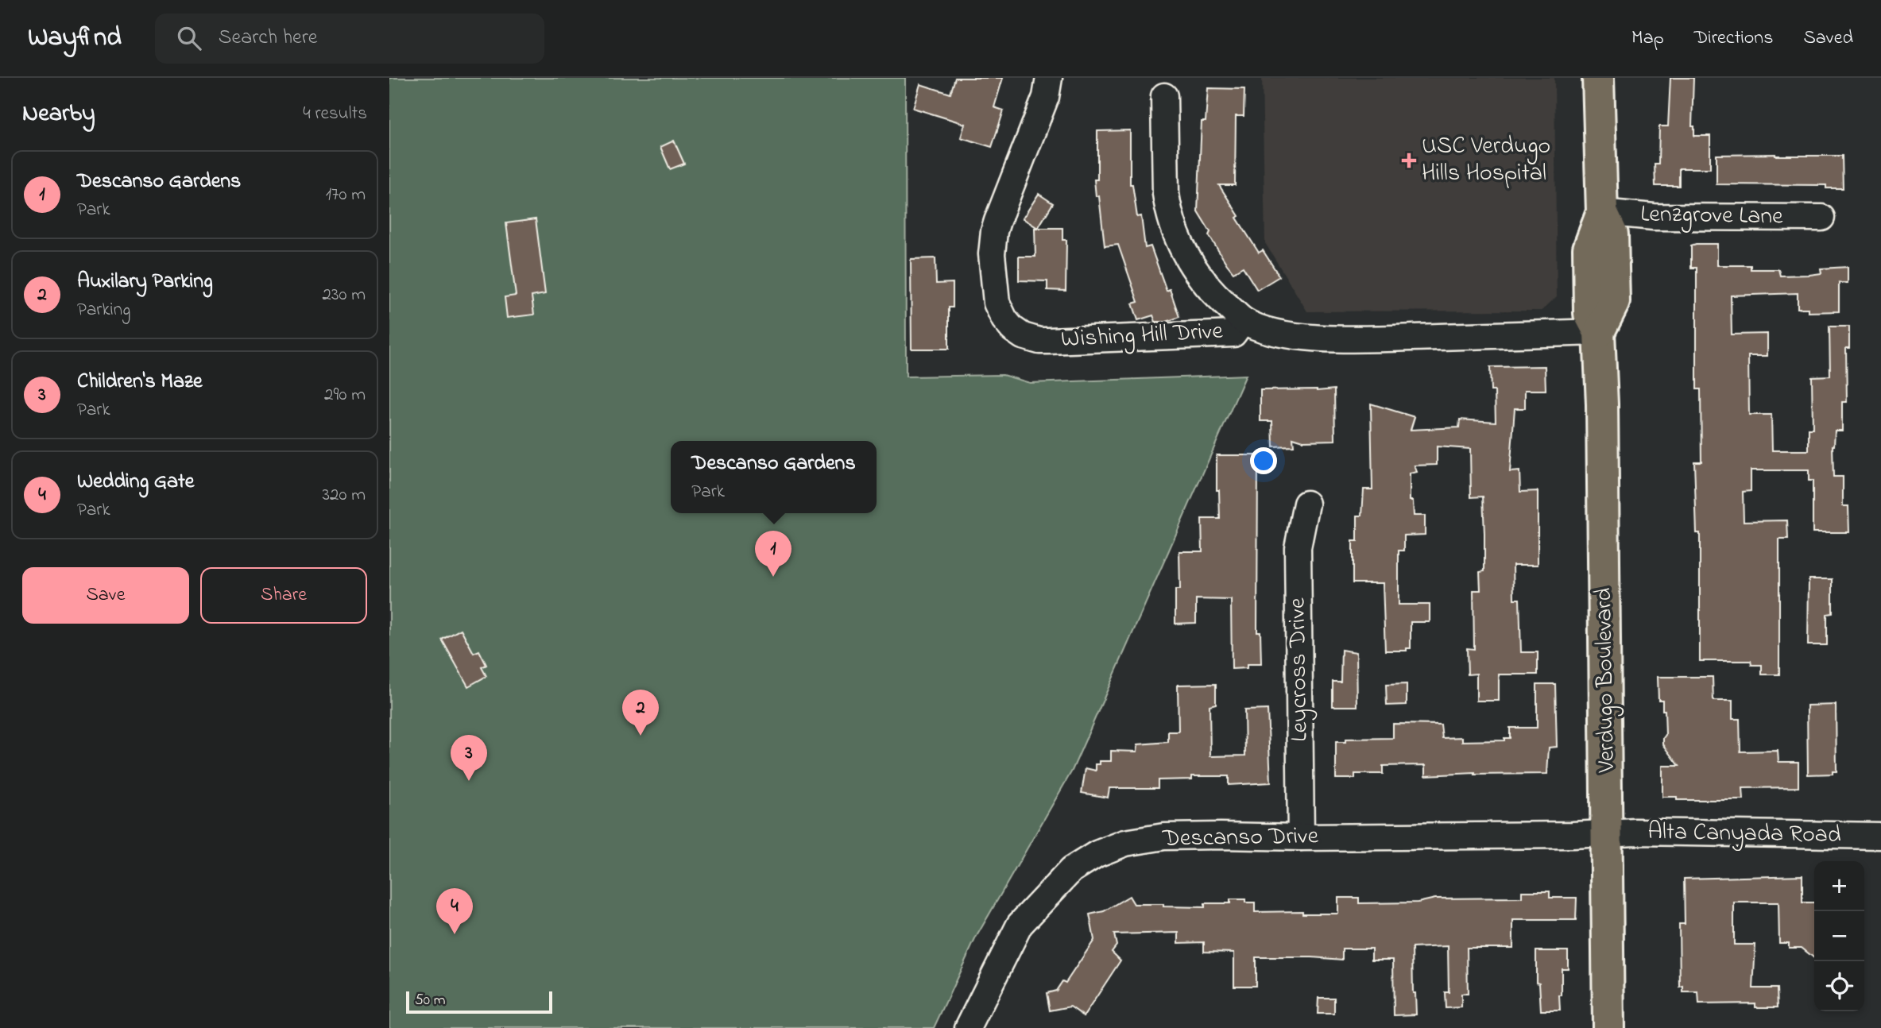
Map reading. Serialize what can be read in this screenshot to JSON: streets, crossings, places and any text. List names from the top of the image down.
{
  "streets": {
    "main road": ["Verdugo Boulevard"],
    "street": [
      "Lenzgrove Lane",
      "Wishing Hill Drive",
      "Leycross Drive",
      "Alta Canyada Road",
      "Descanso Drive"
    ]
  },
  "crossings": [
    ["Lenzgrove Lane", "Verdugo Boulevard"],
    ["Wishing Hill Drive", "Verdugo Boulevard"],
    ["Leycross Drive", "Descanso Drive"],
    ["Verdugo Boulevard", "Alta Canyada Road"],
    ["Verdugo Boulevard", "Descanso Drive"],
    ["Alta Canyada Road", "Descanso Drive"]
  ],
  "places": {
    "health": ["USC Verdugo Hills Hospital"]
  },
  "scale_bar": "50 m",
  "page": {
    "header": "Wayfind",
    "search": "Search here",
    "nav": ["Map", "Directions", "Saved"],
    "heading": ["Nearby", "4 results"],
    "list": [
      {
        "mark": "1",
        "name": "Descanso Gardens",
        "note": "Park",
        "value": "170 m"
      },
      {
        "mark": "2",
        "name": "Auxilary Parking",
        "note": "Parking",
        "value": "230 m"
      },
      {
        "mark": "3",
        "name": "Children's Maze",
        "note": "Park",
        "value": "290 m"
      },
      {
        "mark": "4",
        "name": "Wedding Gate",
        "note": "Park",
        "value": "320 m"
      }
    ],
    "popup": ["Descanso Gardens", "Park"],
    "pins": [
      "1",
      "2",
      "3",
      "4"
    ],
    "buttons": ["Save", "Share"],
    "map_buttons": ["+", "−"],
    "scale": "50 m"
  }
}
